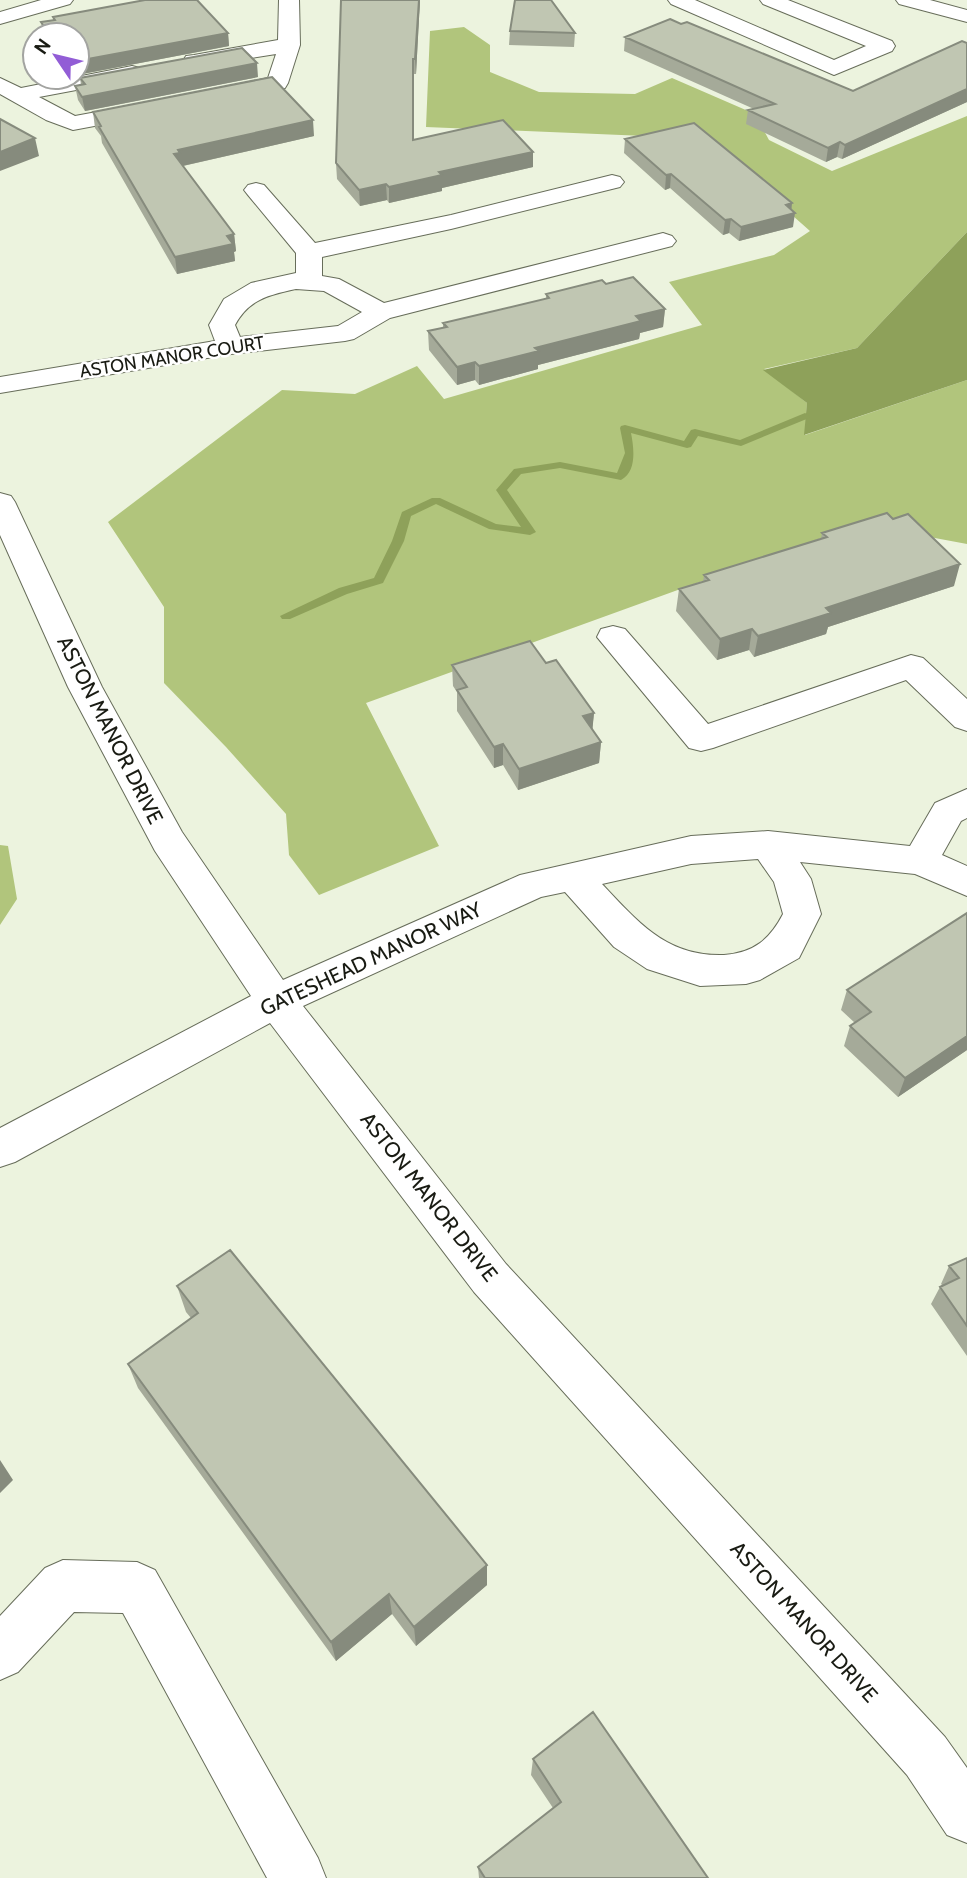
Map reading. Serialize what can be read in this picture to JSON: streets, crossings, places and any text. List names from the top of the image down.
{
  "streets": {
    "street": ["ASTON MANOR COURT", "ASTON MANOR DRIVE", "GATESHEAD MANOR WAY"]
  },
  "crossings": [
    ["ASTON MANOR DRIVE", "GATESHEAD MANOR WAY"]
  ],
  "north": "top left"
}
